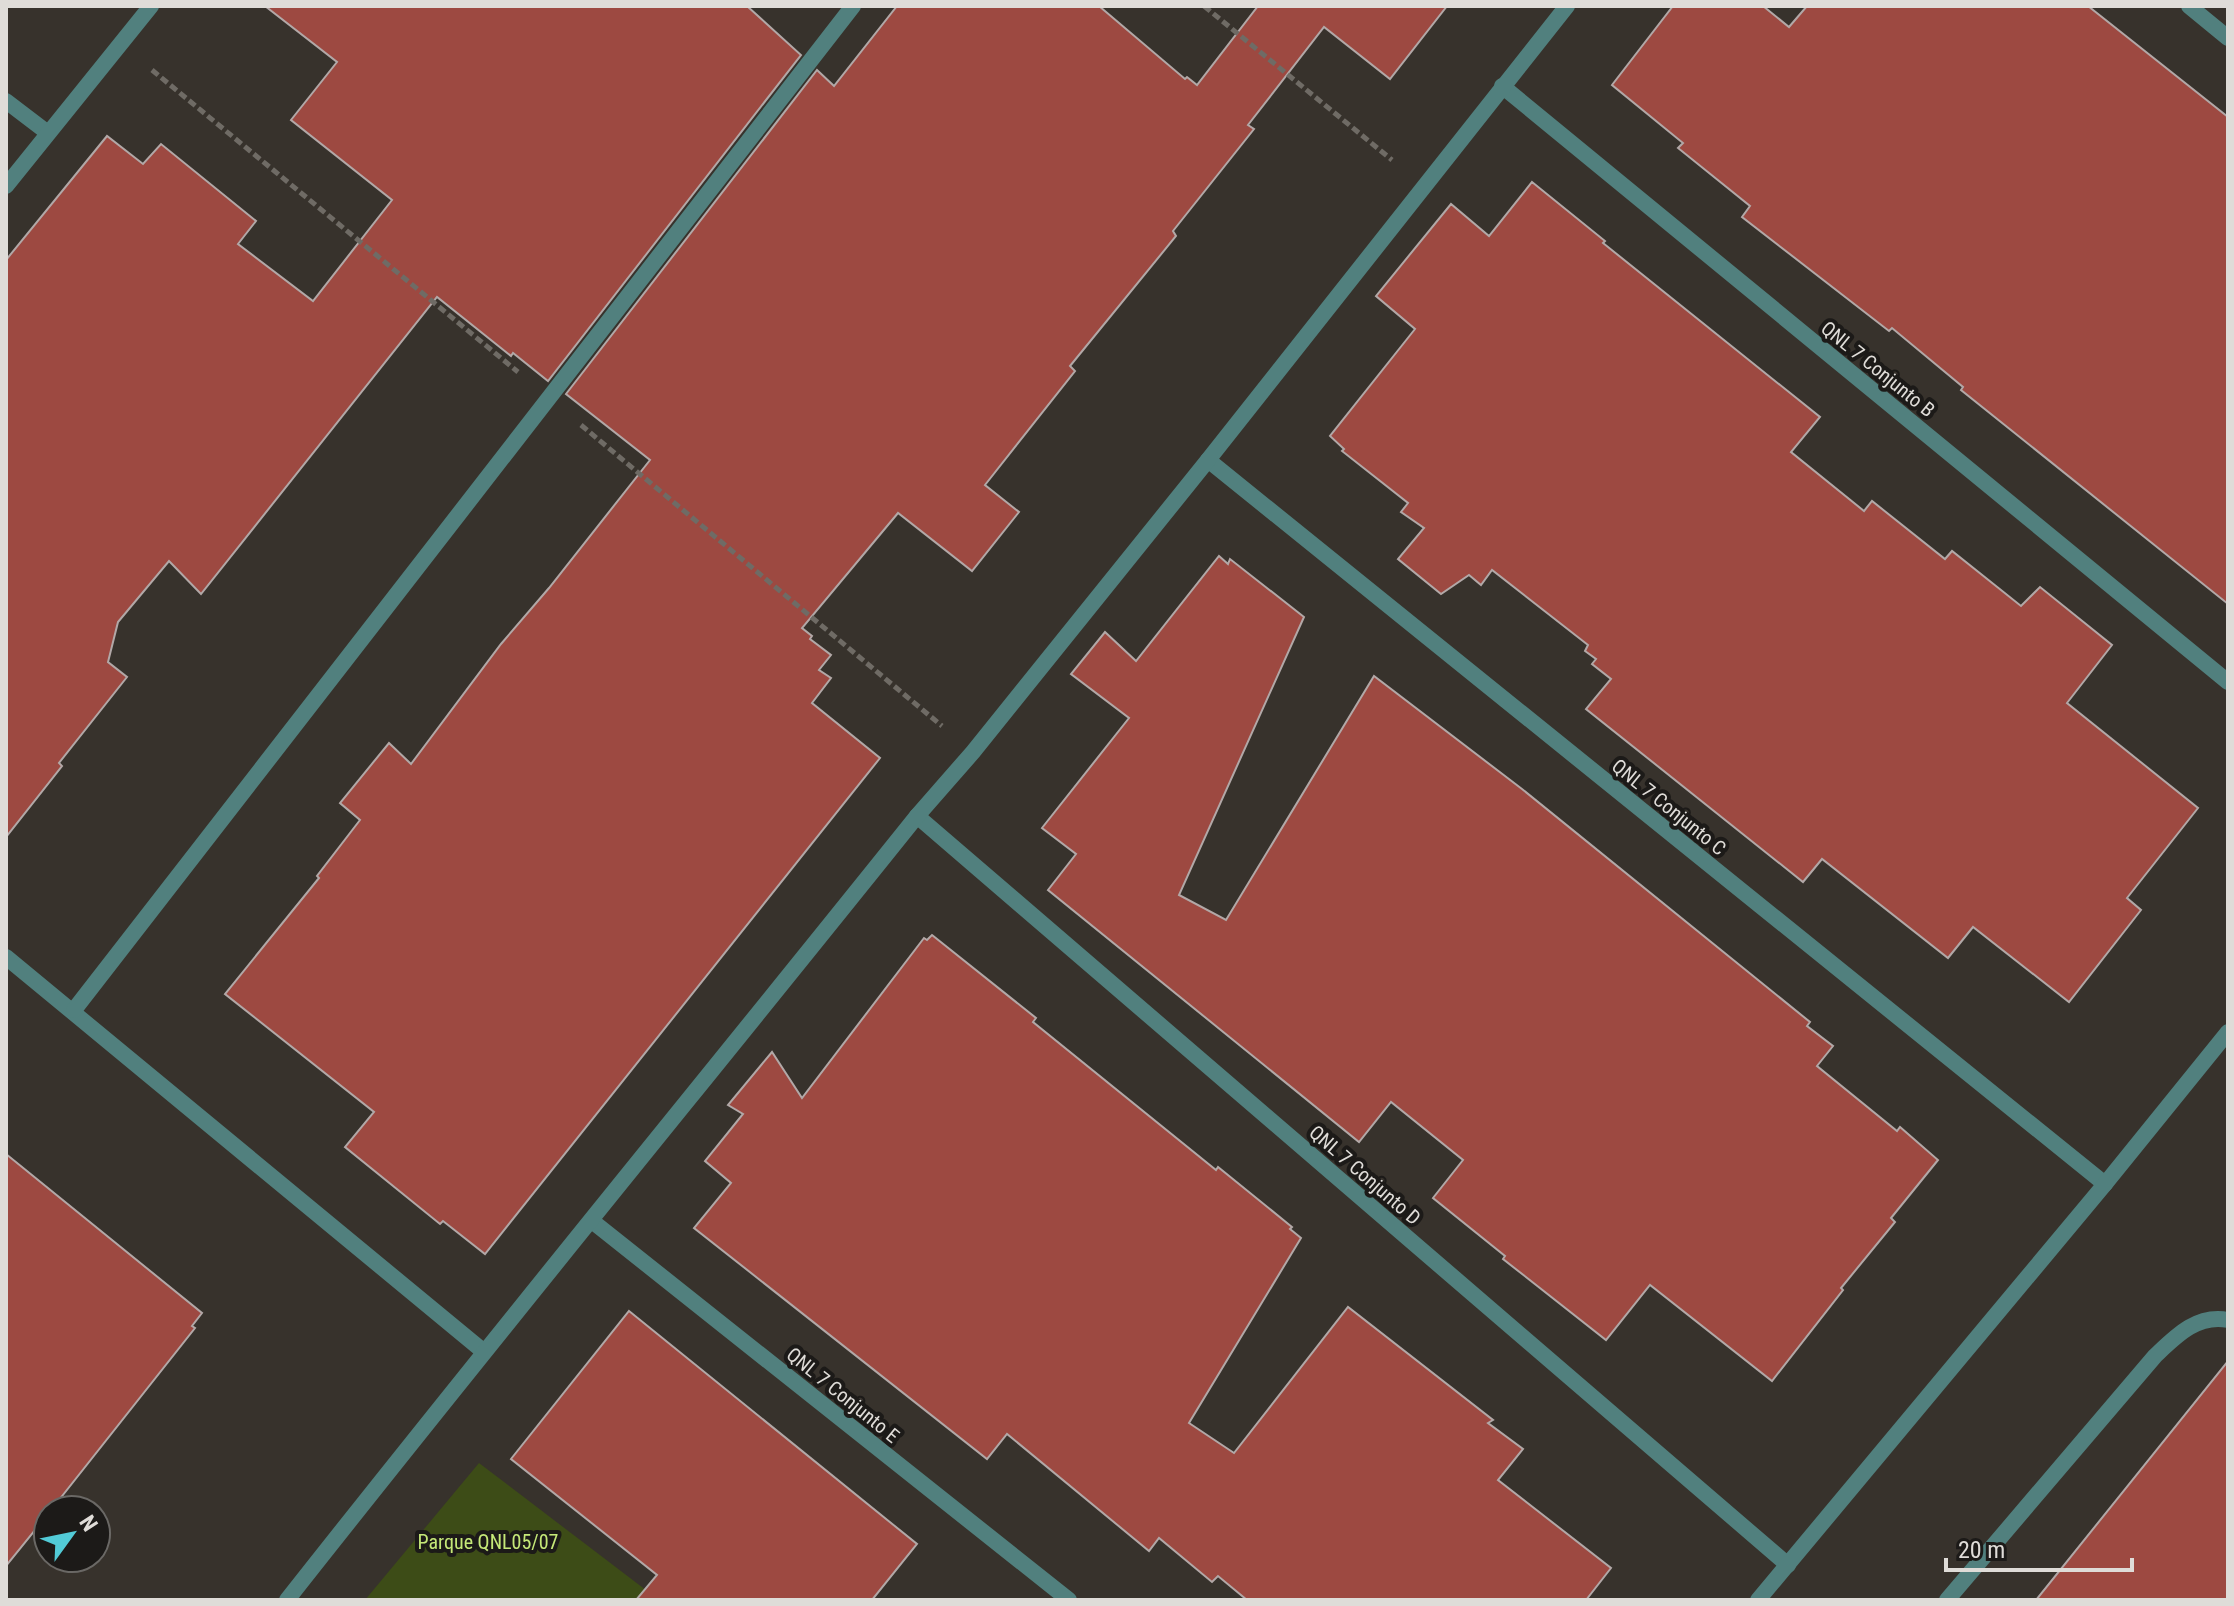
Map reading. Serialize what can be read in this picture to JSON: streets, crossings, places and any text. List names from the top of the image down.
{
  "streets": {
    "street": [
      "QNL 7 Conjunto B",
      "QNL 7 Conjunto C",
      "QNL 7 Conjunto D",
      "QNL 7 Conjunto E"
    ]
  },
  "parks": ["Parque QNL05/07"],
  "scale_bar": "20 m",
  "north": "top right"
}
